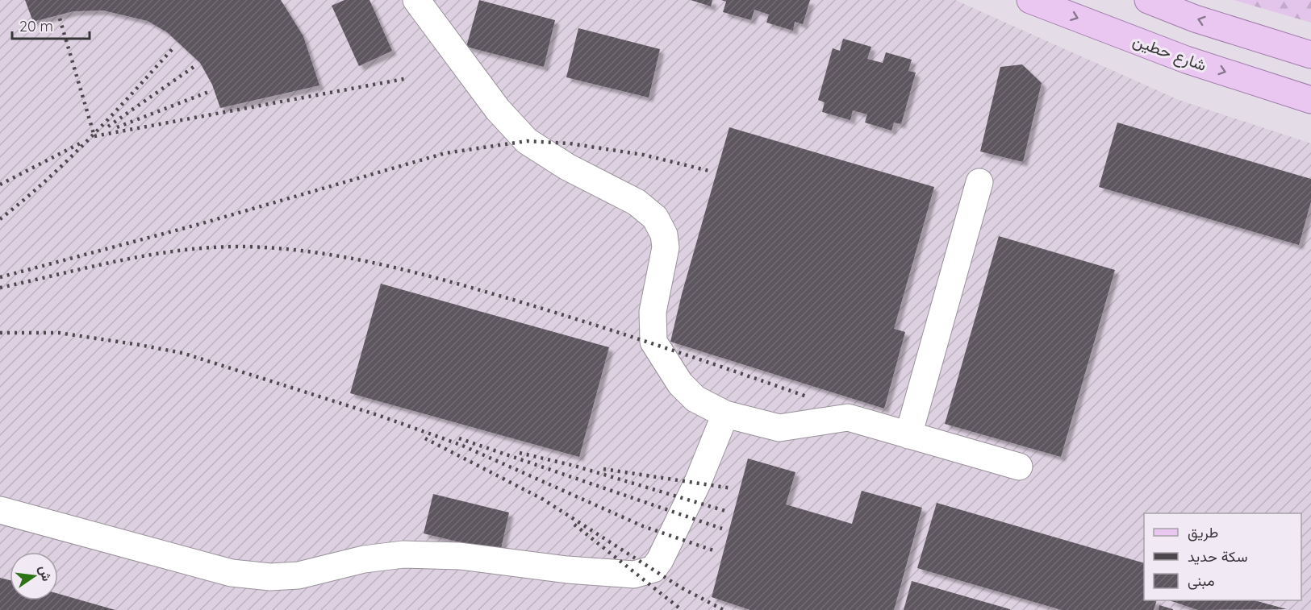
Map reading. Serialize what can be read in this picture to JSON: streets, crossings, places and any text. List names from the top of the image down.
{
  "streets": {
    "main road": ["شارع حطين"]
  },
  "legend": ["طريق", "سكة حديد", "مبنى"],
  "scale_bar": "20 m",
  "north": "right"
}
